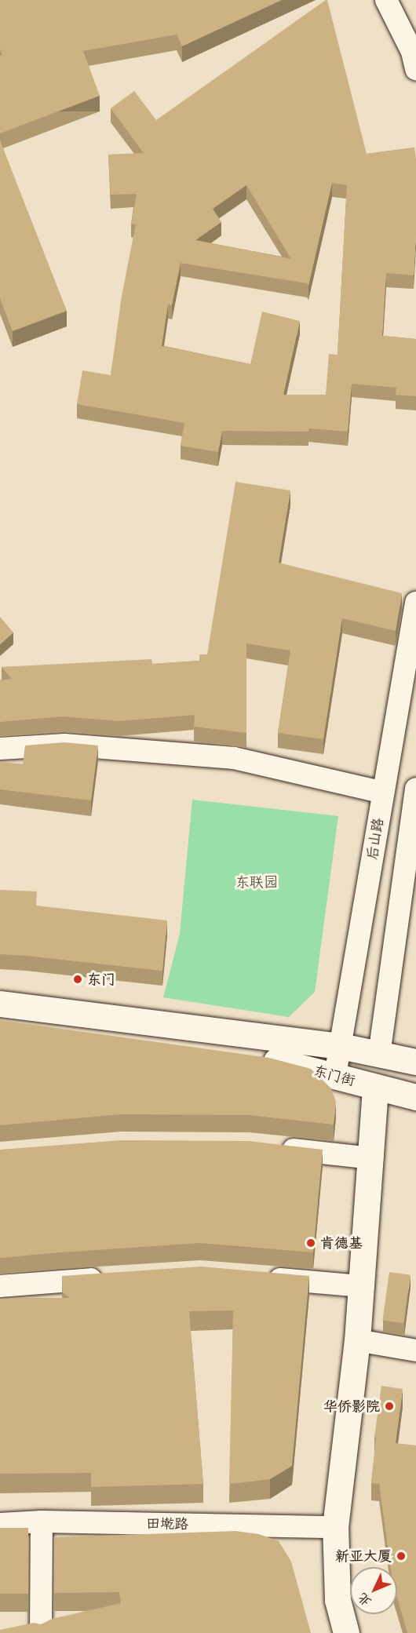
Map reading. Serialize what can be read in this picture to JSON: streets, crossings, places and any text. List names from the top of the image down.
{
  "streets": {
    "street": ["后山路", "东门街", "田墘路"]
  },
  "crossings": [
    ["后山路", "东门街"]
  ],
  "parks": ["东联园"],
  "places": [
    "东门",
    "肯德基",
    "华侨影院",
    "新亚大厦"
  ],
  "north": "bottom left"
}
